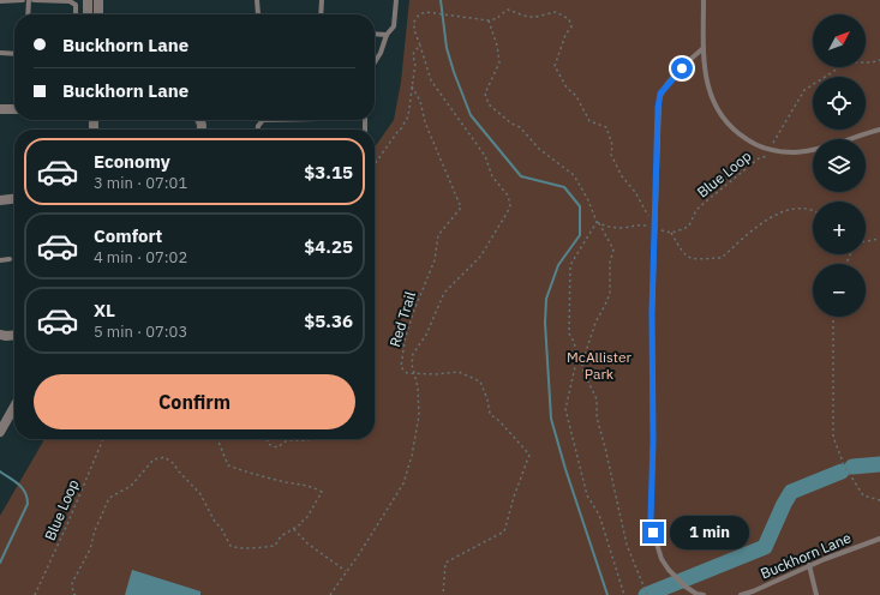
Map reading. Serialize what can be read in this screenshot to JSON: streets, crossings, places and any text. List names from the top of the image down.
{
  "streets": {
    "lane": ["Buckhorn Lane"],
    "path": ["Blue Loop", "Red Trail"]
  },
  "parks": ["McAllister Park"],
  "north": "top right",
  "page": {
    "map_buttons": ["+", "−"],
    "banner": ["Buckhorn Lane", "Buckhorn Lane"],
    "list": [
      {
        "name": "Economy",
        "note": "3 min · 07:01",
        "value": "$3.15"
      },
      {
        "name": "Comfort",
        "note": "4 min · 07:02",
        "value": "$4.25"
      },
      {
        "name": "XL",
        "note": "5 min · 07:03",
        "value": "$5.36"
      }
    ],
    "buttons": "Confirm",
    "bubble": "1 min"
  }
}
